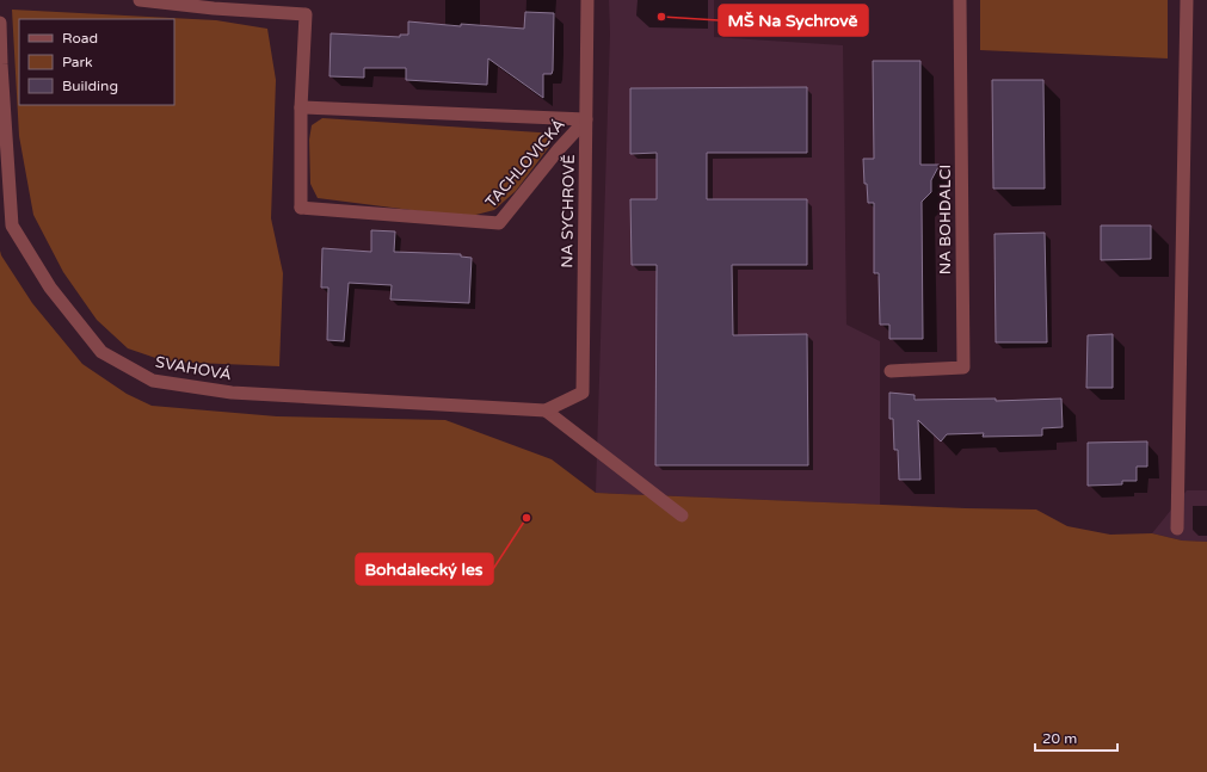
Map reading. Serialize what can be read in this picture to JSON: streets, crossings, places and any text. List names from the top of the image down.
{
  "streets": {
    "street": [
      "TACHLOVICKÁ",
      "NA SYCHROVĚ",
      "NA BOHDALCI",
      "SVAHOVÁ"
    ]
  },
  "crossings": [
    ["TACHLOVICKÁ", "NA SYCHROVĚ"],
    ["NA SYCHROVĚ", "SVAHOVÁ"]
  ],
  "places": ["MŠ Na Sychrově", "Bohdalecký les"],
  "legend": ["Road", "Park", "Building"],
  "scale_bar": "20 m"
}
